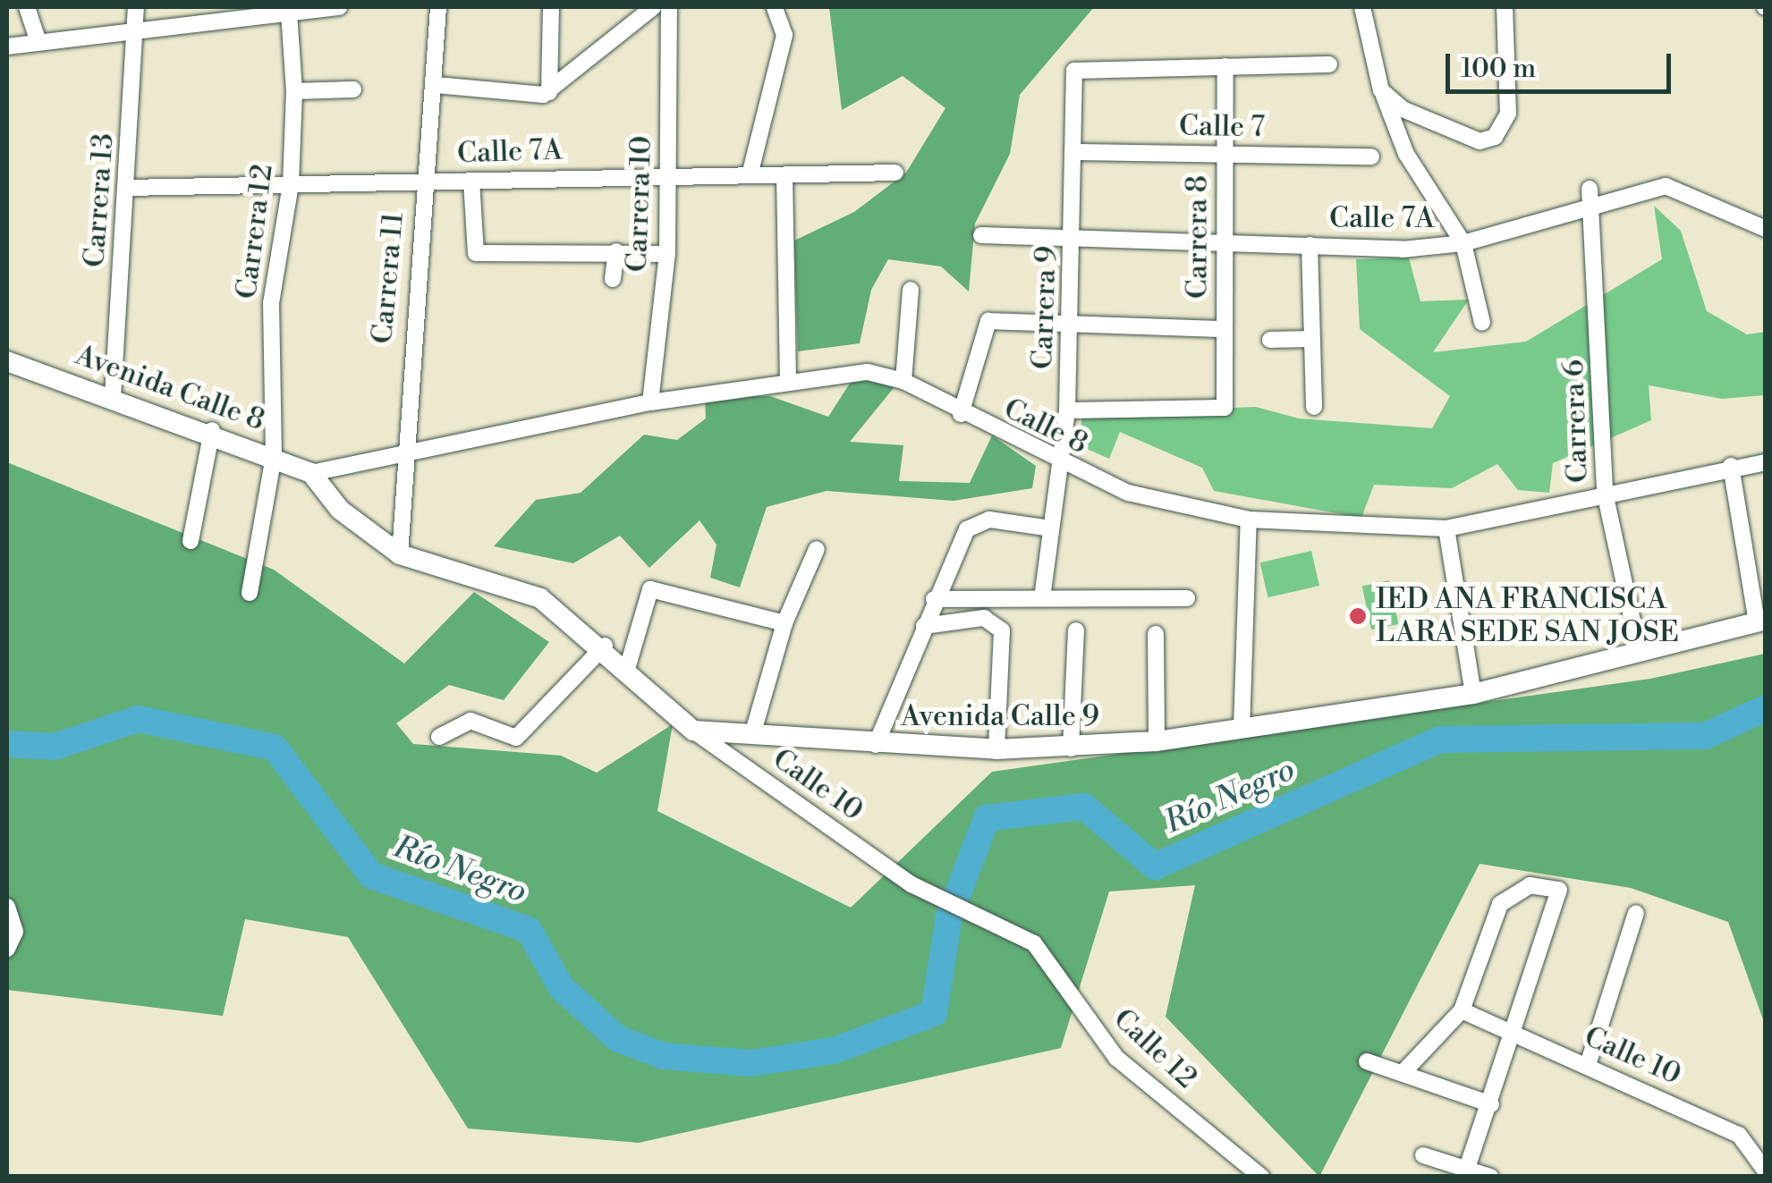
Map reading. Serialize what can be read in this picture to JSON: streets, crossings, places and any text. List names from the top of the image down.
{
  "streets": {
    "street": [
      "Calle 7",
      "Calle 7A",
      "Carrera 13",
      "Carrera 10",
      "Carrera 12",
      "Carrera 8",
      "Carrera 11",
      "Carrera 9",
      "Avenida Calle 8",
      "Carrera 6",
      "Calle 8",
      "Avenida Calle 9",
      "Calle 10",
      "Calle 12"
    ]
  },
  "crossings": [
    ["Calle 7", "Carrera 8"],
    ["Calle 7", "Carrera 9"],
    ["Calle 7A", "Carrera 13"],
    ["Calle 7A", "Carrera 10"],
    ["Calle 7A", "Carrera 12"],
    ["Calle 7A", "Carrera 8"],
    ["Calle 7A", "Carrera 11"],
    ["Calle 7A", "Carrera 9"],
    ["Calle 7A", "Carrera 6"],
    ["Carrera 13", "Avenida Calle 8"],
    ["Carrera 10", "Calle 8"],
    ["Carrera 12", "Avenida Calle 8"],
    ["Carrera 8", "Carrera 9"],
    ["Carrera 11", "Calle 8"],
    ["Carrera 9", "Calle 8"],
    ["Avenida Calle 8", "Calle 8"],
    ["Carrera 6", "Calle 8"],
    ["Carrera 6", "Avenida Calle 9"],
    ["Avenida Calle 9", "Calle 10"],
    ["Calle 10", "Calle 12"]
  ],
  "water": ["Río Negro"],
  "places": ["IED ANA FRANCISCA LARA SEDE SAN JOSE"],
  "scale_bar": "100 m"
}
